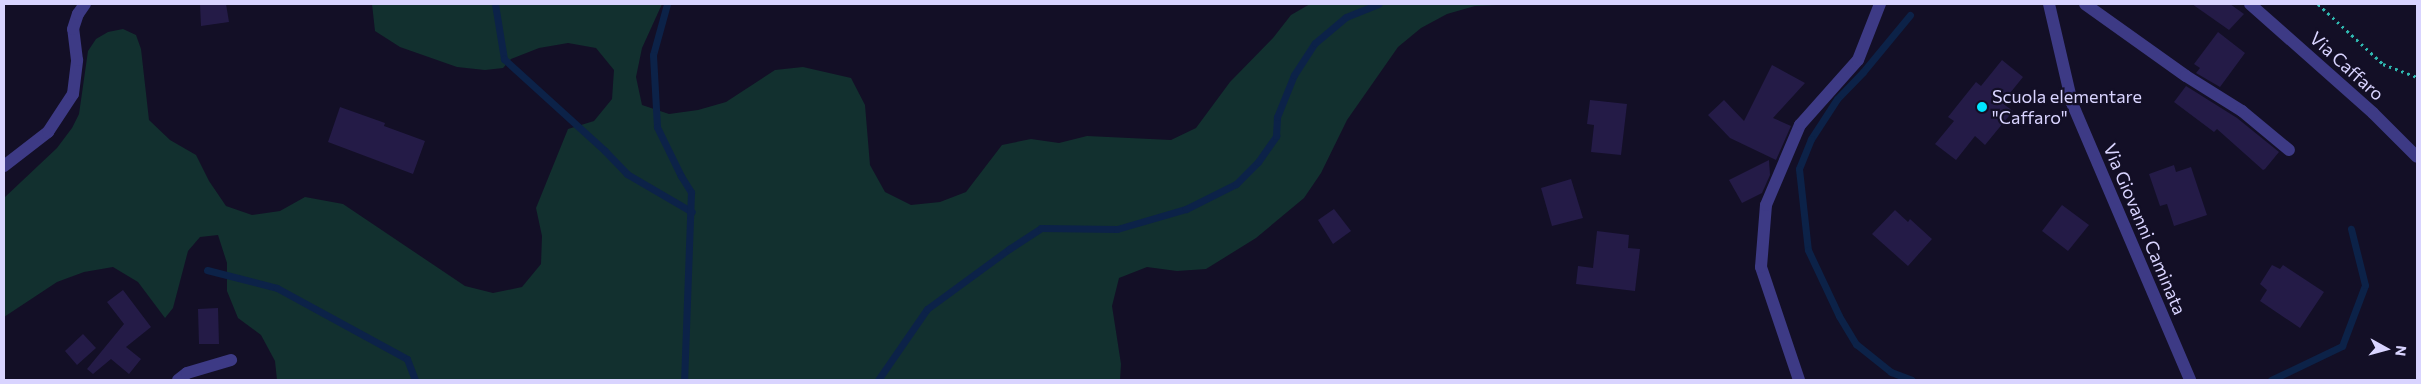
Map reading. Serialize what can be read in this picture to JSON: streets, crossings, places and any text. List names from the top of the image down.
{
  "streets": {
    "street": ["Via Caffaro", "Via Giovanni Caminata"]
  },
  "places": ["Scuola elementare \"Caffaro\""],
  "north": "right"
}
